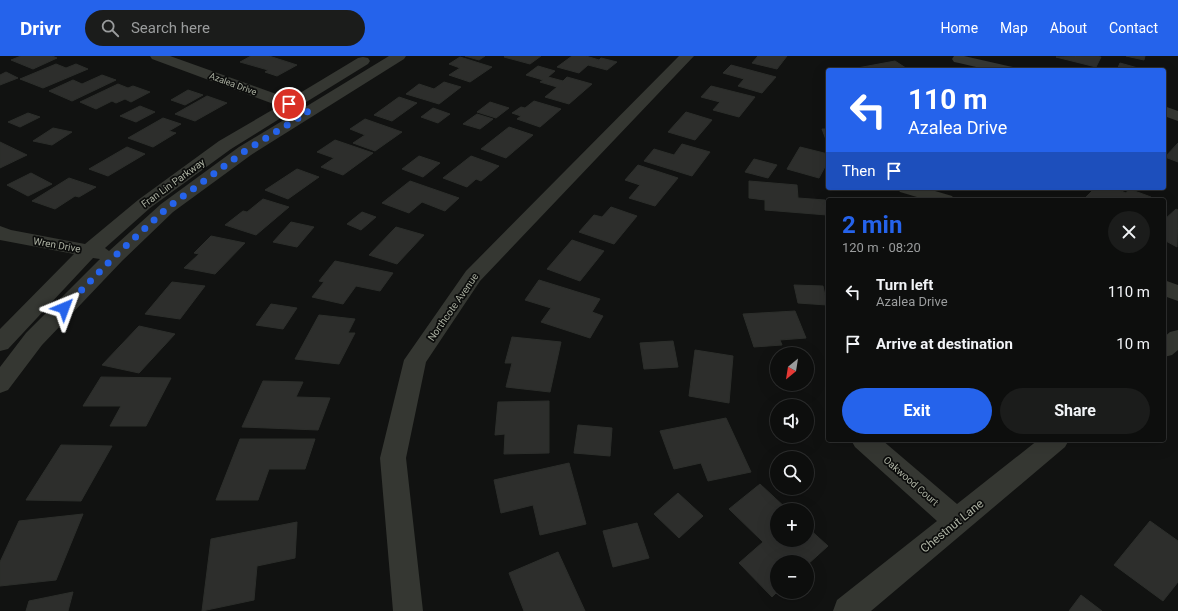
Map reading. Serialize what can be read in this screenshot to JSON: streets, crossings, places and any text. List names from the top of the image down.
{
  "streets": {
    "street": [
      "Azalea Drive",
      "Fran Lin Parkway",
      "Wren Drive",
      "Northcote Avenue",
      "Oakwood Court",
      "Chestnut Lane"
    ]
  },
  "crossings": [
    ["Azalea Drive", "Fran Lin Parkway"],
    ["Fran Lin Parkway", "Wren Drive"],
    ["Oakwood Court", "Chestnut Lane"]
  ],
  "north": "bottom left",
  "page": {
    "header": "Drivr",
    "search": "Search here",
    "nav": [
      "Home",
      "Map",
      "About",
      "Contact"
    ],
    "turn": ["110 m", "Azalea Drive"],
    "then": "Then",
    "heading": ["2 min", "120 m · 08:20"],
    "list": [
      {
        "name": "Turn left",
        "note": "Azalea Drive",
        "value": "110 m"
      },
      {
        "name": "Arrive at destination",
        "value": "10 m"
      }
    ],
    "map_buttons": ["+", "−"],
    "buttons": ["Exit", "Share"]
  }
}
